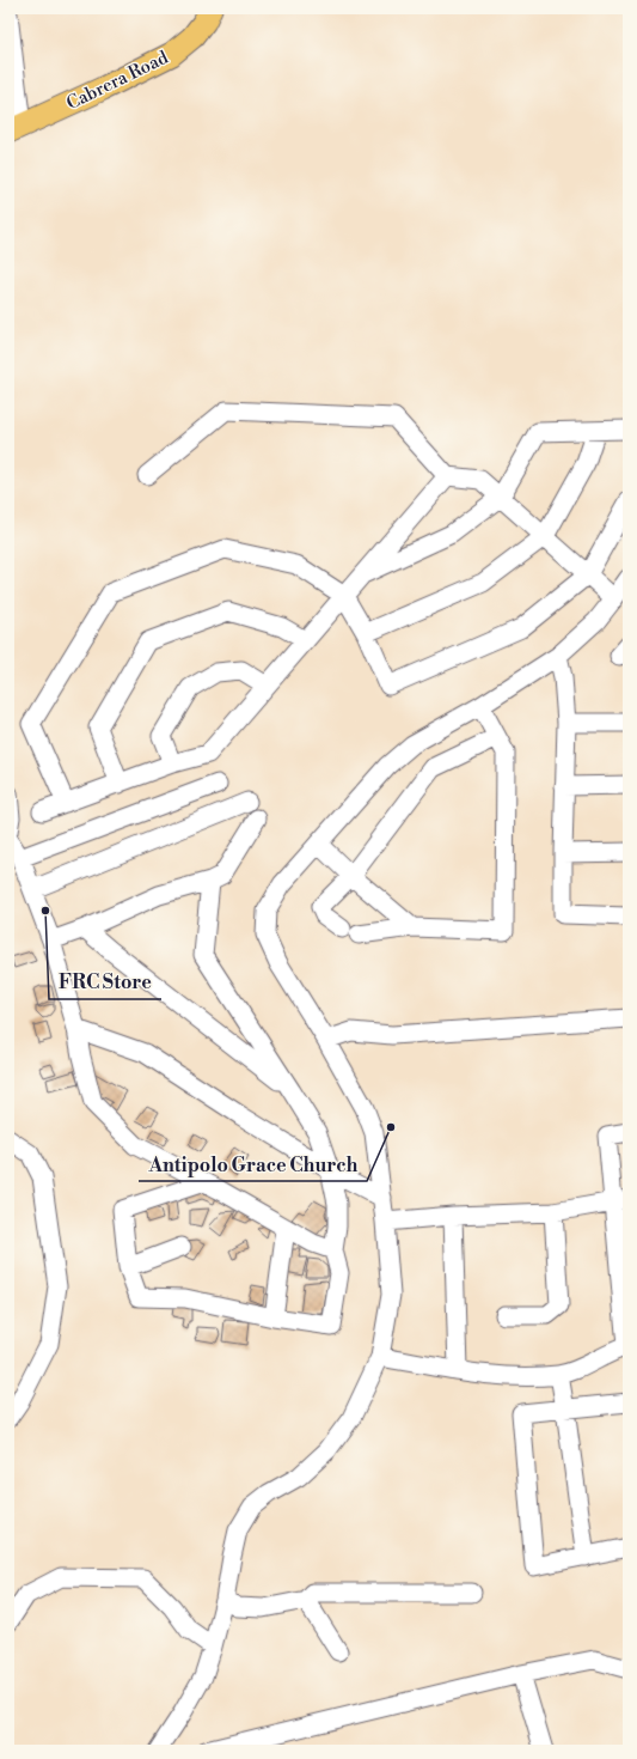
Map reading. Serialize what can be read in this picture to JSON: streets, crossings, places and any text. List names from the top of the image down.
{
  "streets": {
    "main road": ["Cabrera Road"]
  },
  "places": ["FRC Store", "Antipolo Grace Church"]
}
